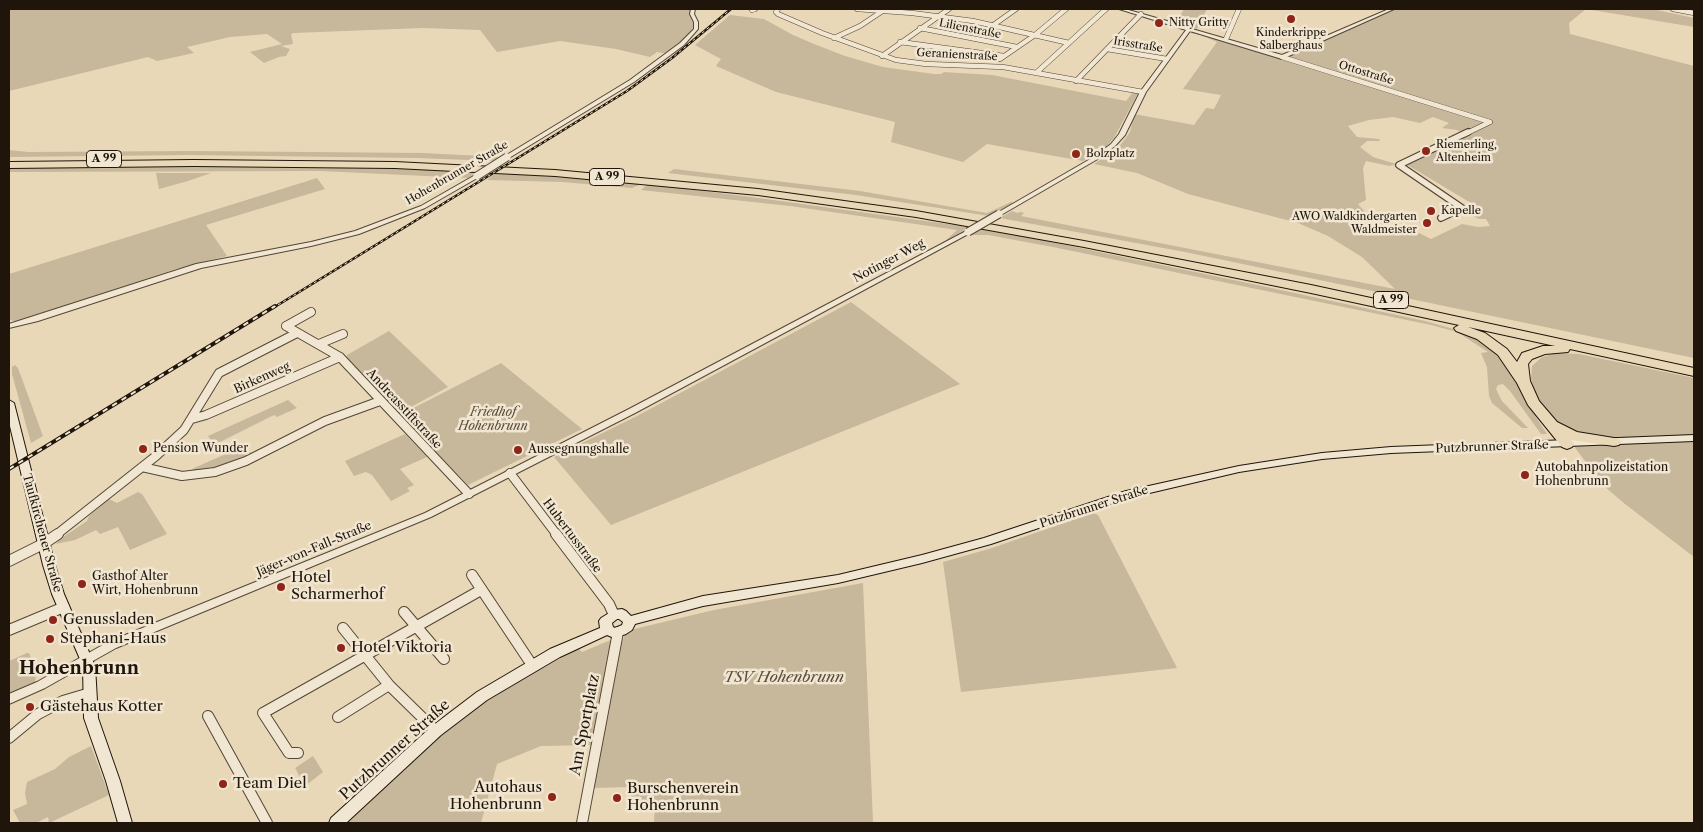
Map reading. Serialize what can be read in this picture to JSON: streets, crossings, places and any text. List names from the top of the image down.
{
  "streets": {
    "highway": ["A 99"],
    "main road": ["Putzbrunner Straße", "Taufkirchener Straße"],
    "street": [
      "Lilienstraße",
      "Irisstraße",
      "Geranienstraße",
      "Ottostraße",
      "Hohenbrunner Straße",
      "Notinger Weg",
      "Birkenweg",
      "Andreasstiftstraße",
      "Hubertusstraße",
      "Jäger-von-Fall-Straße",
      "Am Sportplatz"
    ]
  },
  "crossings": [
    ["Irisstraße", "Notinger Weg"],
    ["Geranienstraße", "Notinger Weg"],
    ["Ottostraße", "Notinger Weg"],
    ["Notinger Weg", "Jäger-von-Fall-Straße"],
    ["Birkenweg", "Andreasstiftstraße"],
    ["Andreasstiftstraße", "Jäger-von-Fall-Straße"],
    ["Putzbrunner Straße", "Am Sportplatz"],
    ["Taufkirchener Straße", "Jäger-von-Fall-Straße"],
    ["Hubertusstraße", "Jäger-von-Fall-Straße"]
  ],
  "districts": ["Hohenbrunn"],
  "parks": ["Friedhof Hohenbrunn", "TSV Hohenbrunn"],
  "places": [
    "Kinderkrippe Salberghaus",
    "Nitty Gritty",
    "Riemerling, Altenheim",
    "Bolzplatz",
    "Kapelle",
    "AWO Waldkindergarten Waldmeister",
    "Pension Wunder",
    "Aussegnungshalle",
    "Autobahnpolizeistation Hohenbrunn",
    "Gasthof Alter Wirt, Hohenbrunn",
    "Hotel Scharmerhof",
    "Genussladen",
    "Stephani-Haus",
    "Hotel Viktoria",
    "Gästehaus Kotter",
    "Team Diel",
    "Autohaus Hohenbrunn",
    "Burschenverein Hohenbrunn"
  ]
}
